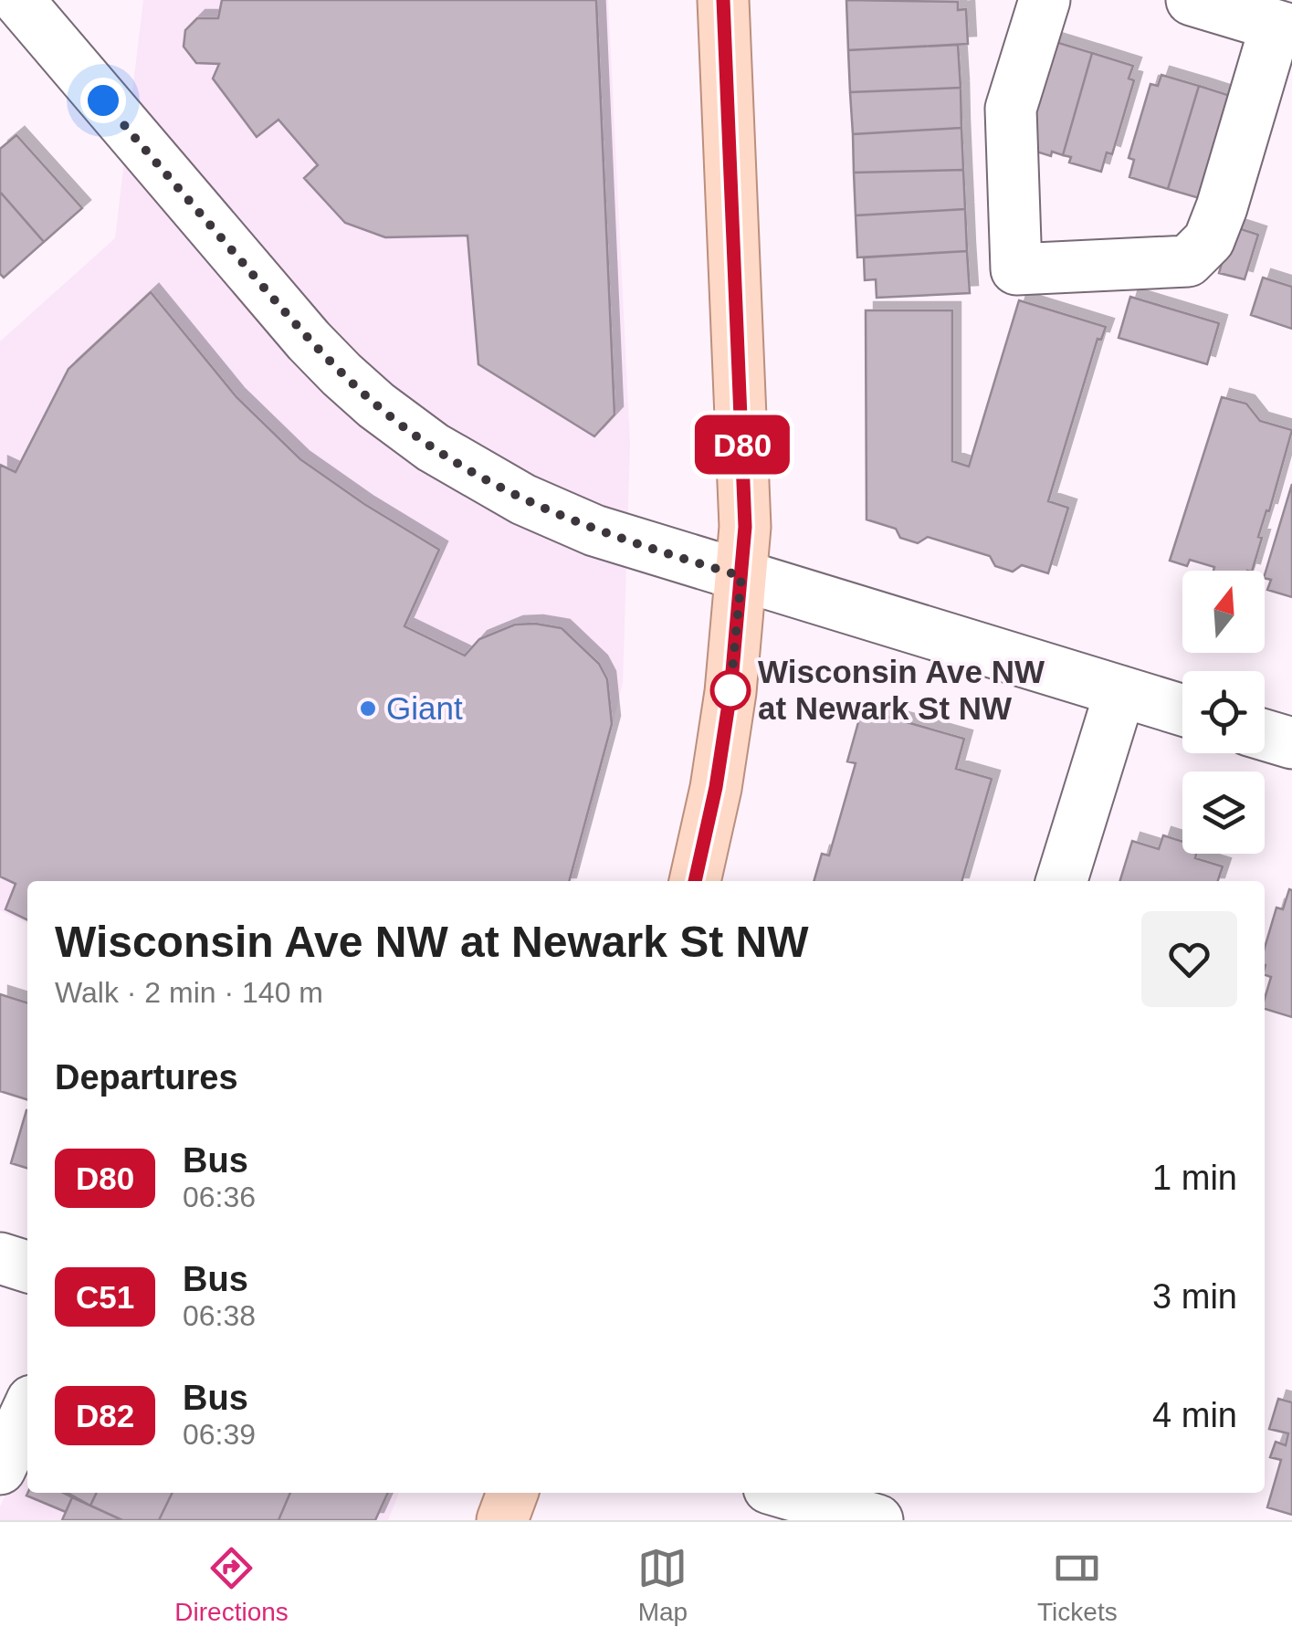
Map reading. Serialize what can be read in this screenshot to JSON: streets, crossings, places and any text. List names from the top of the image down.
{
  "places": ["Wisconsin Ave NW at Newark St NW", "Giant"],
  "lines": ["bus line D80"],
  "north": "top",
  "page": {
    "on_map": "D80",
    "heading": [
      ["Wisconsin Ave NW at Newark St NW", "Walk · 2 min · 140 m"],
      "Departures"
    ],
    "list": [
      {
        "mark": "D80",
        "name": "Bus",
        "note": "06:36",
        "value": "1 min"
      },
      {
        "mark": "C51",
        "name": "Bus",
        "note": "06:38",
        "value": "3 min"
      },
      {
        "mark": "D82",
        "name": "Bus",
        "note": "06:39",
        "value": "4 min"
      }
    ],
    "tabs": ["Directions", "Map", "Tickets"]
  }
}
